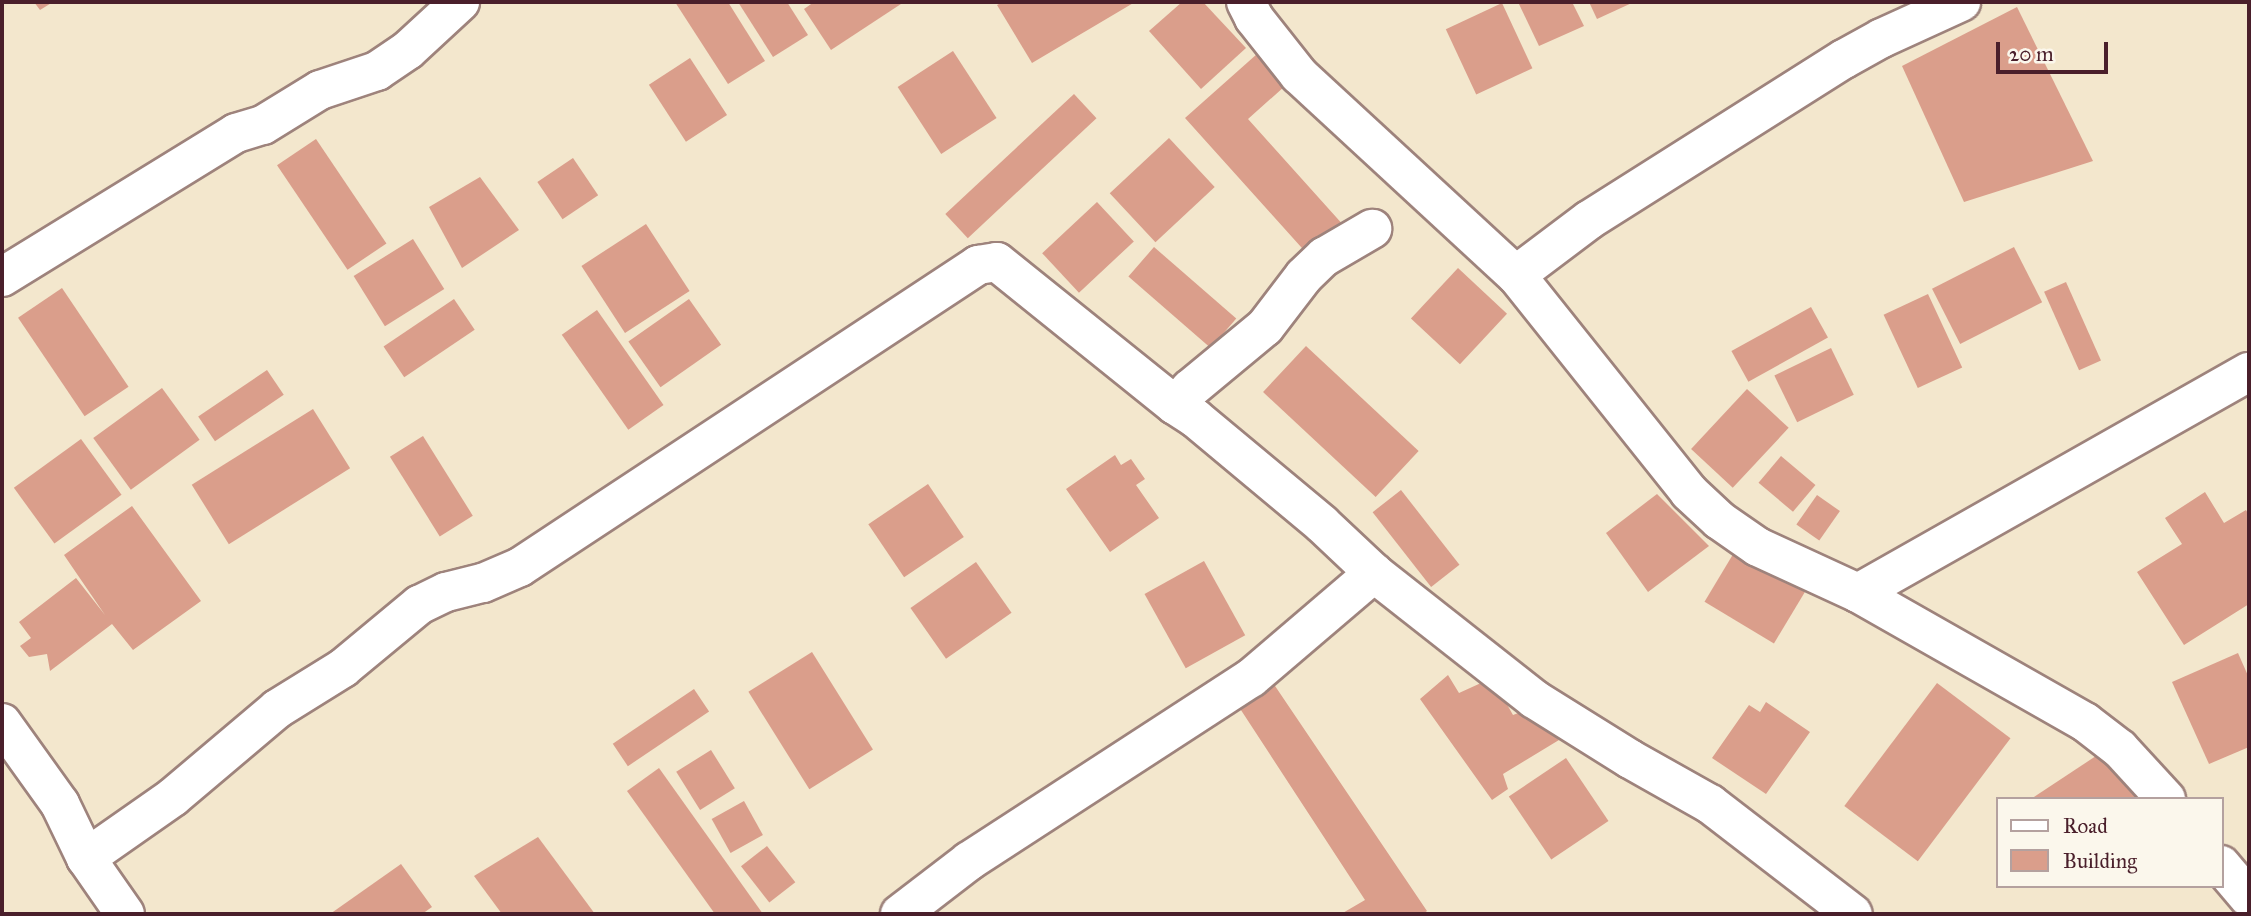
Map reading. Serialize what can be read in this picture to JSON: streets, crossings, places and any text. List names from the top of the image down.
{
  "legend": ["Road", "Building"],
  "scale_bar": "20 m"
}
